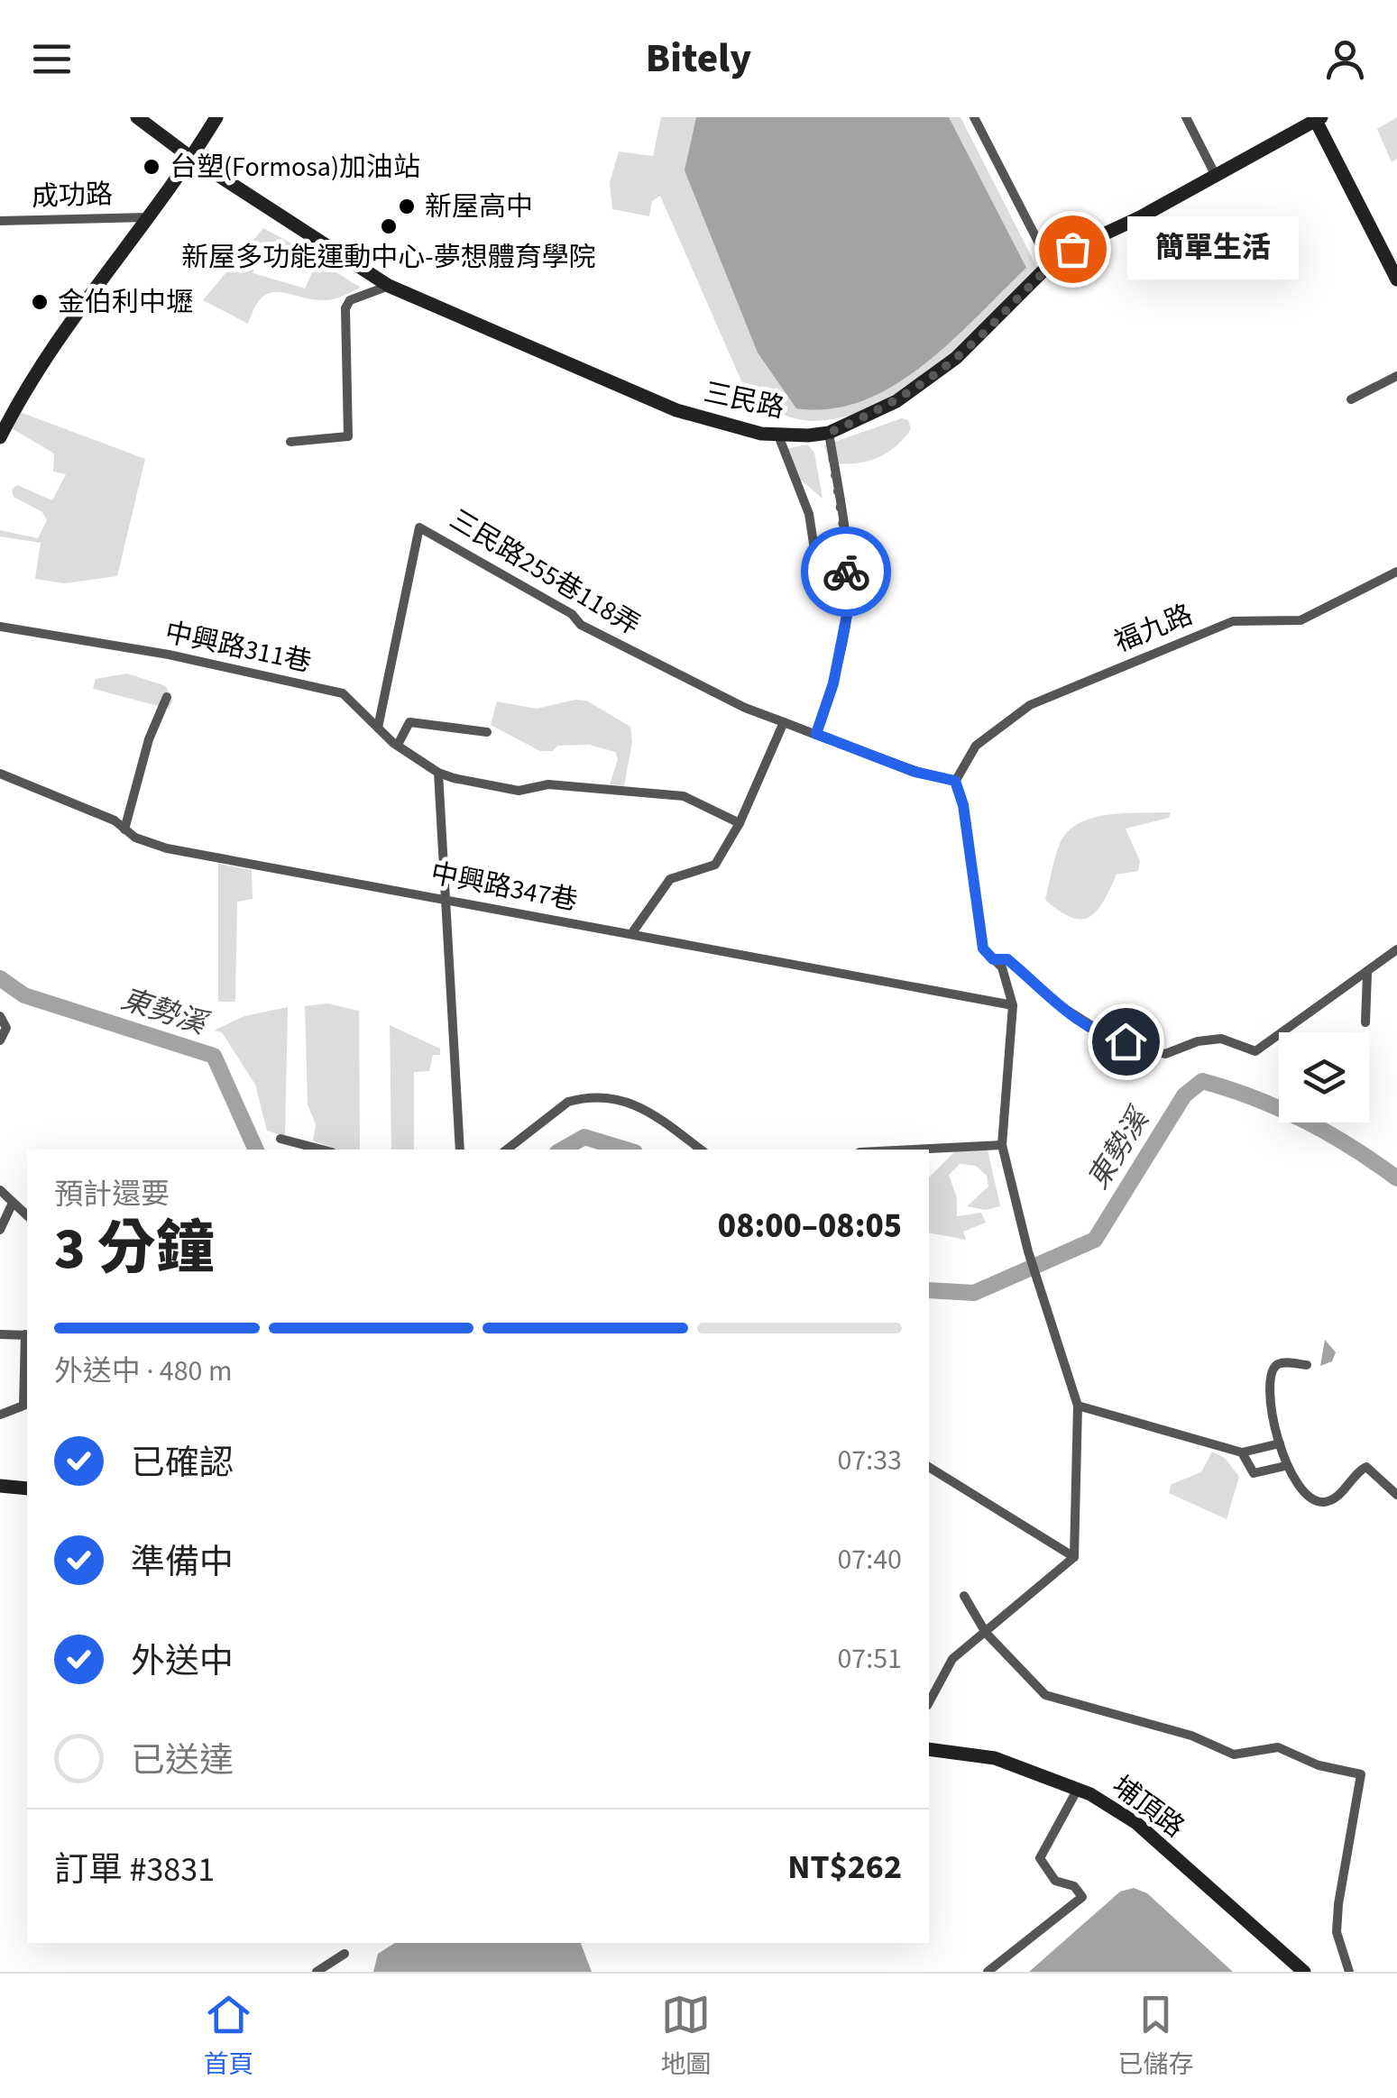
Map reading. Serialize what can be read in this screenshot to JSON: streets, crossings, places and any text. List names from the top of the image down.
{
  "streets": {
    "street": [
      "成功路",
      "三民路",
      "三民路255巷118弄",
      "福九路",
      "中興路311巷",
      "中興路347巷",
      "埔頂路"
    ]
  },
  "crossings": [
    ["三民路255巷118弄", "中興路311巷"]
  ],
  "water": ["東勢溪"],
  "places": [
    "台塑(Formosa)加油站",
    "新屋高中",
    "新屋多功能運動中心-夢想體育學院",
    "簡單生活",
    "金伯利中壢"
  ],
  "page": {
    "header": "Bitely",
    "bubble": "簡單生活",
    "heading": ["3 分鐘", "預計還要", "08:00–08:05"],
    "panel": ["訂單 #3831", "NT$262"],
    "bar": "外送中 · 480 m",
    "list": [
      ["已確認", "07:33"],
      ["準備中", "07:40"],
      ["外送中", "07:51"],
      "已送達"
    ],
    "tabs": ["首頁", "地圖", "已儲存"]
  }
}
